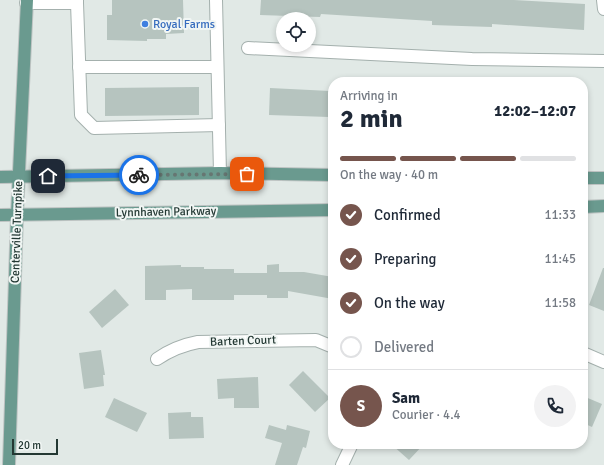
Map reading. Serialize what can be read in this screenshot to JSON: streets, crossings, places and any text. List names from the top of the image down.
{
  "streets": {
    "main road": ["Lynnhaven Parkway", "Centerville Turnpike"],
    "street": ["Barten Court"]
  },
  "crossings": [
    ["Lynnhaven Parkway", "Centerville Turnpike"]
  ],
  "places": ["Royal Farms"],
  "scale_bar": "20 m",
  "page": {
    "heading": ["2 min", "Arriving in", "12:02–12:07"],
    "panel": ["Sam", "Courier · 4.4"],
    "bar": "On the way · 40 m",
    "list": [
      ["Confirmed", "11:33"],
      ["Preparing", "11:45"],
      ["On the way", "11:58"],
      "Delivered"
    ],
    "round": "S",
    "scale": "20 m"
  }
}
